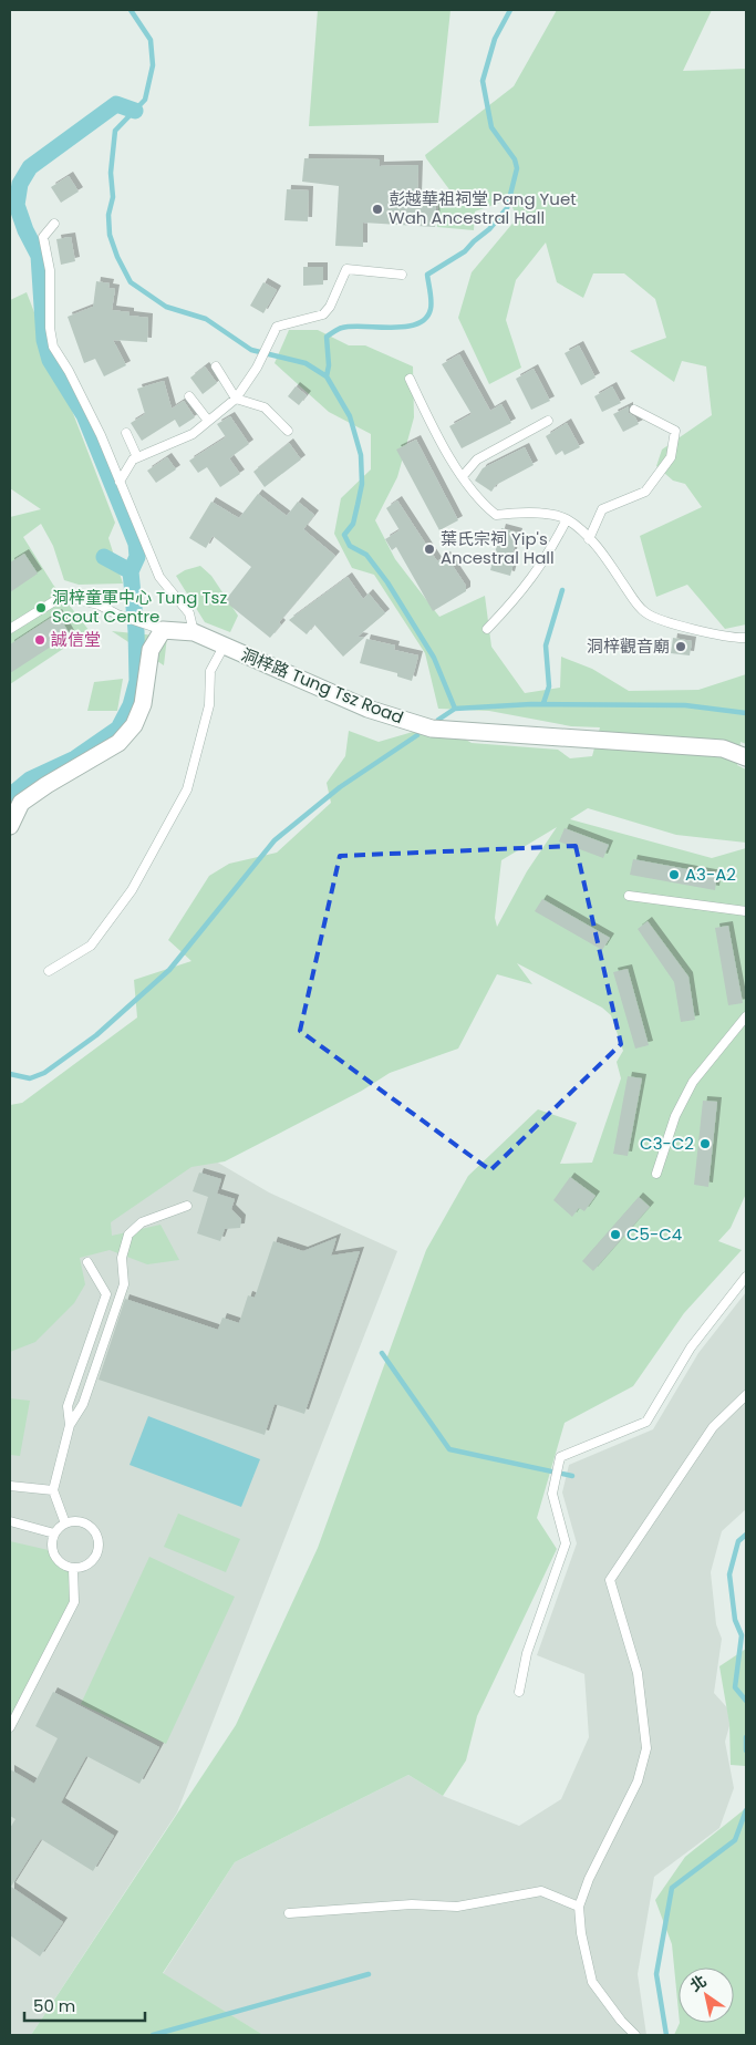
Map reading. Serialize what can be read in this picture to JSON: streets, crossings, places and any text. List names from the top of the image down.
{
  "streets": {
    "street": ["洞梓路 Tung Tsz Road"]
  },
  "places": [
    "彭越華祖祠堂 Pang Yuet Wah Ancestral Hall",
    "葉氏宗祠 Yip's Ancestral Hall",
    "洞梓童軍中心 Tung Tsz Scout Centre",
    "誠信堂",
    "洞梓觀音廟",
    "A3-A2",
    "C3-C2",
    "C5-C4"
  ],
  "scale_bar": "50 m",
  "north": "top left"
}
